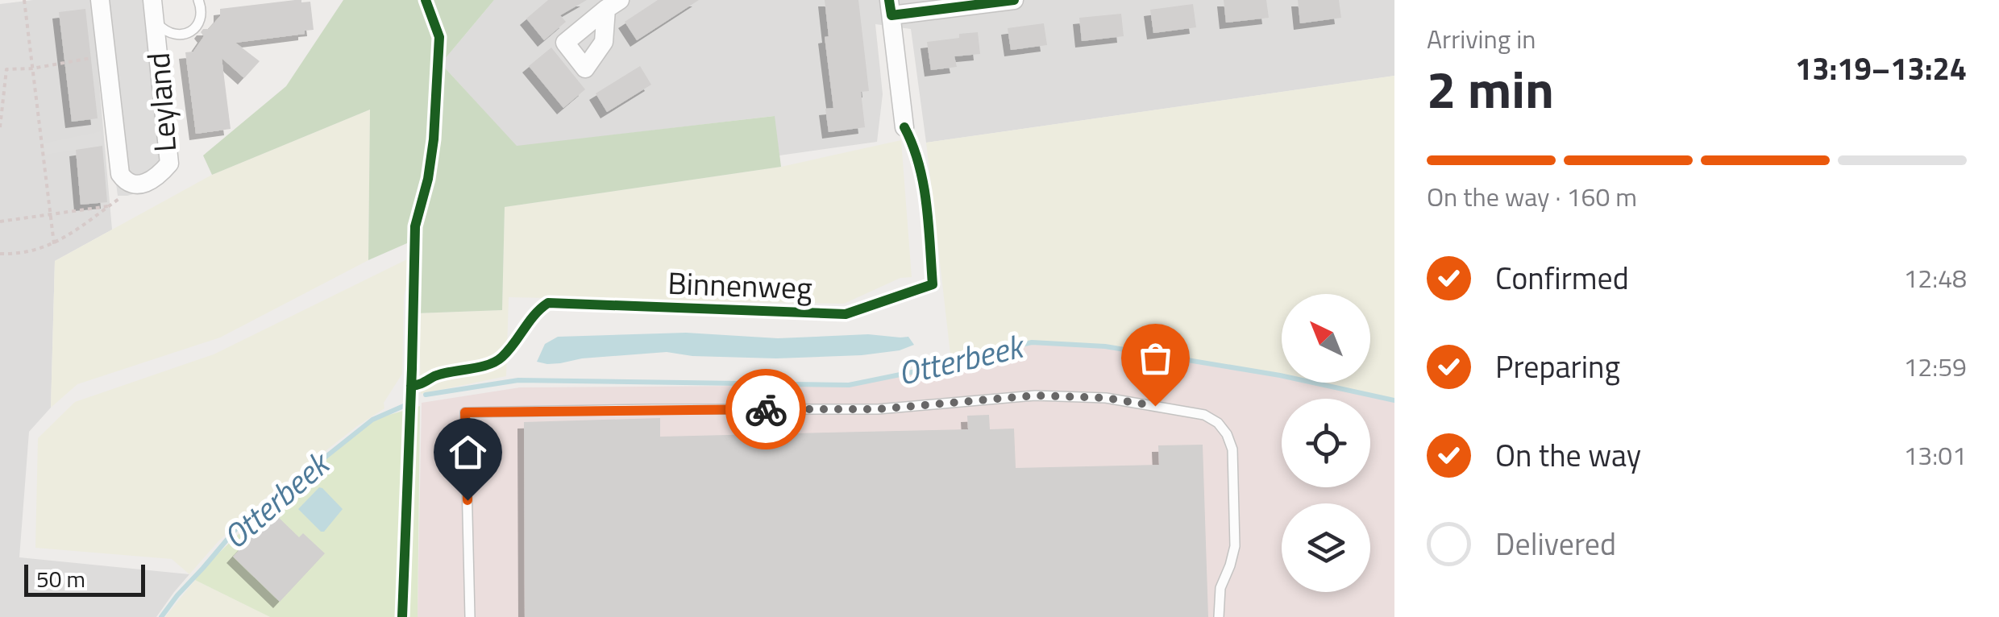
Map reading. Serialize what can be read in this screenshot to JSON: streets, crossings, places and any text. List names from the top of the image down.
{
  "streets": {
    "street": ["Leyland"],
    "cycle path": ["Binnenweg"]
  },
  "water": ["Otterbeek"],
  "scale_bar": "50 m",
  "north": "top left",
  "page": {
    "heading": ["2 min", "Arriving in", "13:19–13:24"],
    "bar": "On the way · 160 m",
    "list": [
      ["Confirmed", "12:48"],
      ["Preparing", "12:59"],
      ["On the way", "13:01"],
      "Delivered"
    ],
    "scale": "50 m"
  }
}
